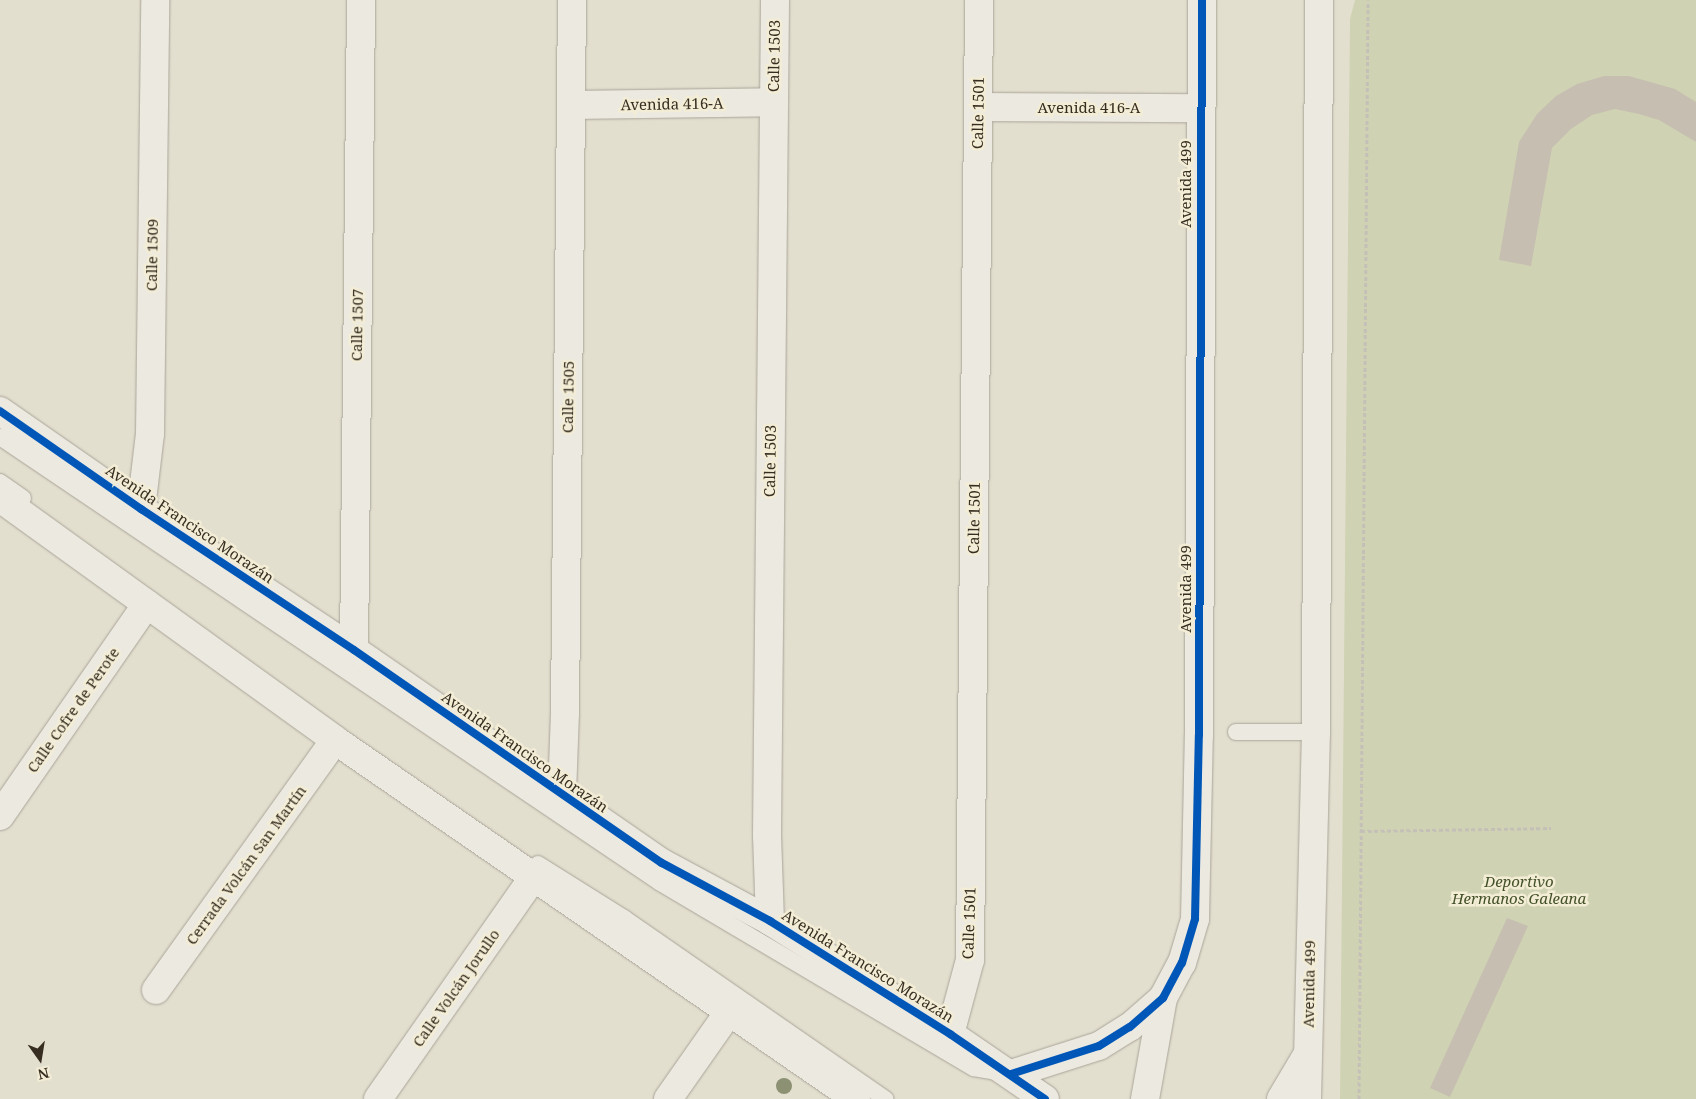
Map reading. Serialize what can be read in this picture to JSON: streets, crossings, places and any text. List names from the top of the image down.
{
  "streets": {
    "street": [
      "Calle 1503",
      "Avenida 416-A",
      "Calle 1501",
      "Avenida 499",
      "Calle 1509",
      "Calle 1507",
      "Calle 1505",
      "Avenida Francisco Morazán",
      "Calle Cofre de Perote",
      "Cerrada Volcán San Martín",
      "Calle Volcán Jorullo"
    ]
  },
  "crossings": [
    ["Calle 1503", "Avenida 416-A"],
    ["Calle 1503", "Avenida Francisco Morazán"],
    ["Avenida 416-A", "Calle 1501"],
    ["Avenida 416-A", "Avenida 499"],
    ["Avenida 416-A", "Calle 1505"],
    ["Calle 1501", "Avenida Francisco Morazán"],
    ["Avenida 499", "Avenida Francisco Morazán"],
    ["Calle 1509", "Avenida Francisco Morazán"],
    ["Calle 1507", "Avenida Francisco Morazán"],
    ["Calle 1505", "Avenida Francisco Morazán"]
  ],
  "parks": ["Deportivo Hermanos Galeana"],
  "north": "bottom"
}
